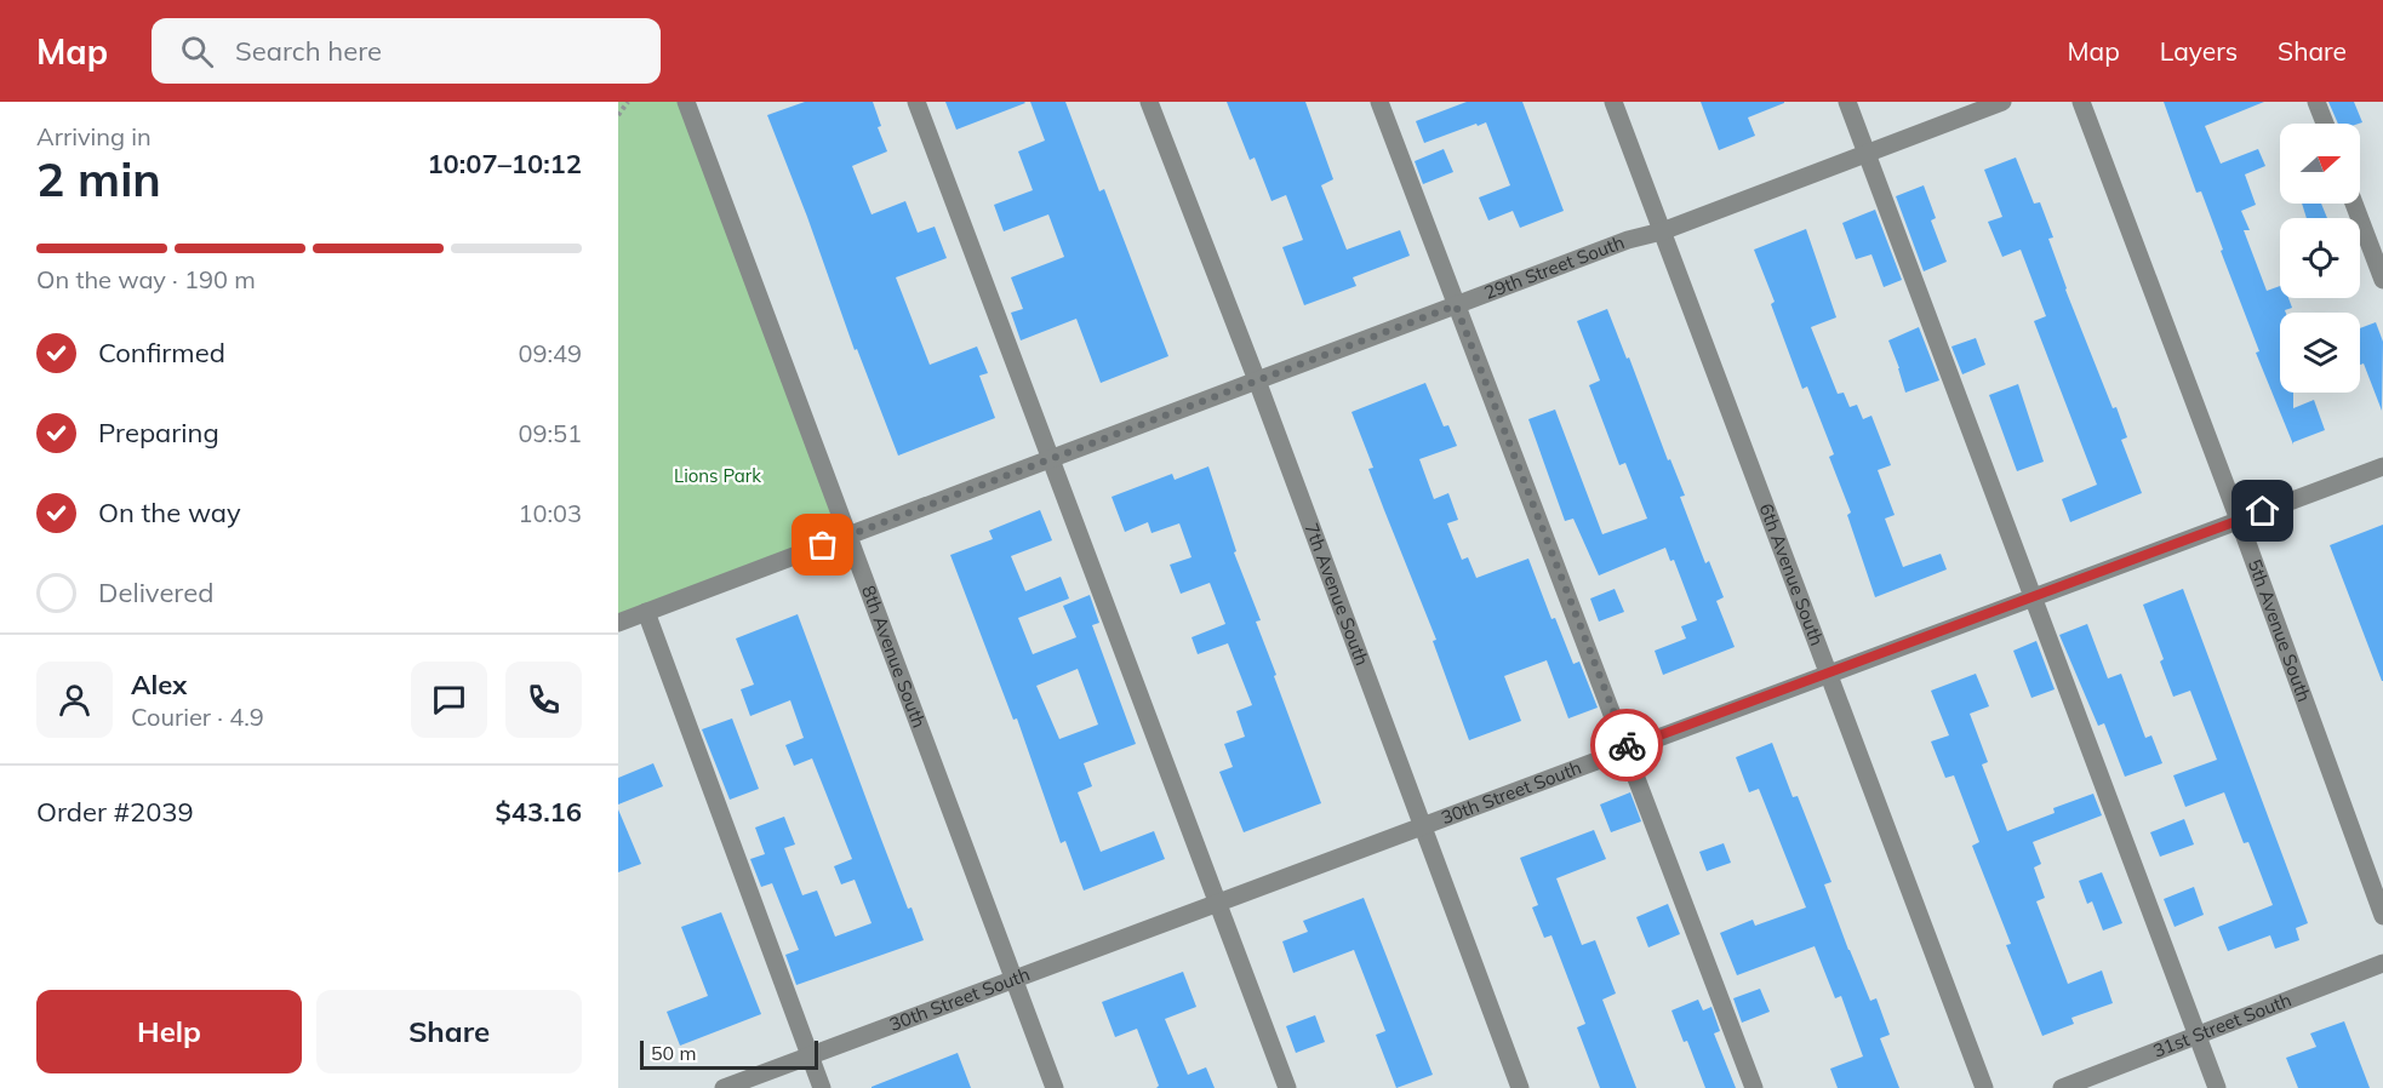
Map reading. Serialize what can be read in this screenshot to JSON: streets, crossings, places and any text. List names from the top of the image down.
{
  "streets": {
    "street": [
      "29th Street South",
      "6th Avenue South",
      "7th Avenue South",
      "5th Avenue South",
      "8th Avenue South",
      "30th Street South",
      "31st Street South"
    ]
  },
  "crossings": [
    ["29th Street South", "6th Avenue South"],
    ["29th Street South", "7th Avenue South"],
    ["29th Street South", "8th Avenue South"],
    ["6th Avenue South", "30th Street South"],
    ["7th Avenue South", "30th Street South"],
    ["5th Avenue South", "30th Street South"],
    ["8th Avenue South", "30th Street South"]
  ],
  "parks": ["Lions Park"],
  "scale_bar": "50 m",
  "north": "right",
  "page": {
    "header": "Map",
    "search": "Search here",
    "nav": ["Map", "Layers", "Share"],
    "heading": ["2 min", "Arriving in", "10:07–10:12"],
    "panel": [
      "Alex",
      "Courier · 4.9",
      "Order #2039",
      "$43.16"
    ],
    "bar": "On the way · 190 m",
    "list": [
      ["Confirmed", "09:49"],
      ["Preparing", "09:51"],
      ["On the way", "10:03"],
      "Delivered"
    ],
    "buttons": ["Help", "Share"],
    "scale": "50 m"
  }
}
